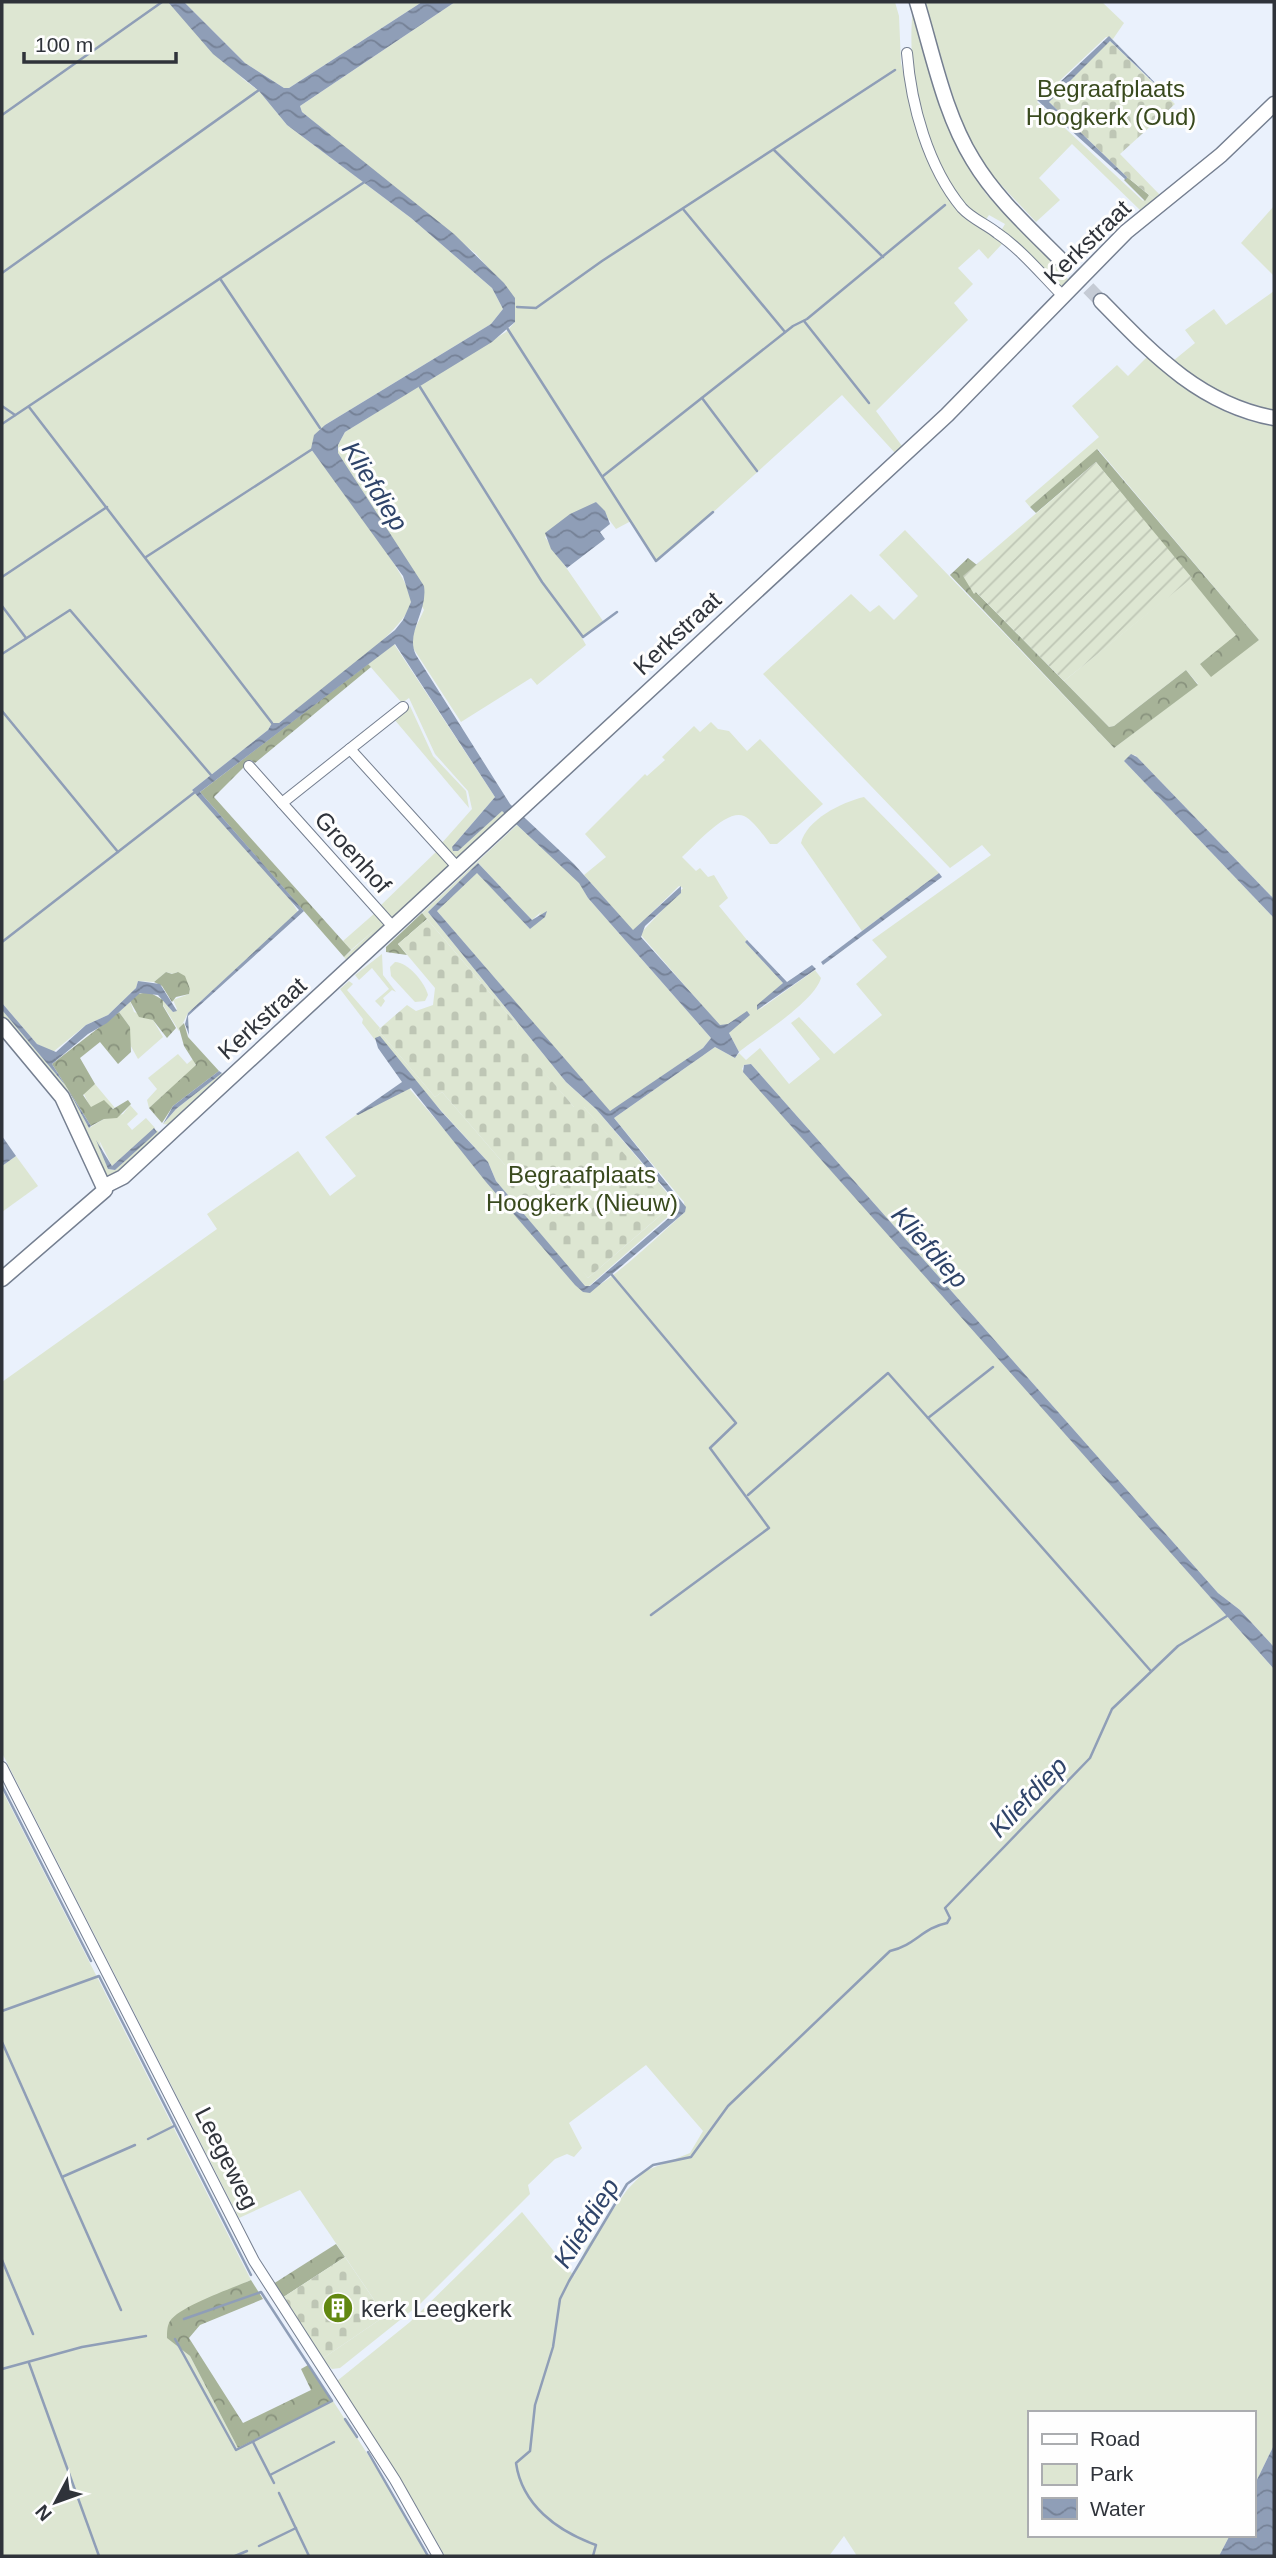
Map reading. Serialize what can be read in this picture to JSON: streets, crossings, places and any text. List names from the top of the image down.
{
  "streets": {
    "street": ["Kerkstraat", "Groenhof", "Leegeweg"]
  },
  "crossings": [
    ["Kerkstraat", "Groenhof"]
  ],
  "water": ["Kliefdiep"],
  "parks": ["Begraafplaats Hoogkerk (Oud)", "Begraafplaats Hoogkerk (Nieuw)"],
  "places": {
    "building": ["kerk Leegkerk"]
  },
  "legend": ["Road", "Park", "Water"],
  "scale_bar": "100 m",
  "north": "bottom left"
}
